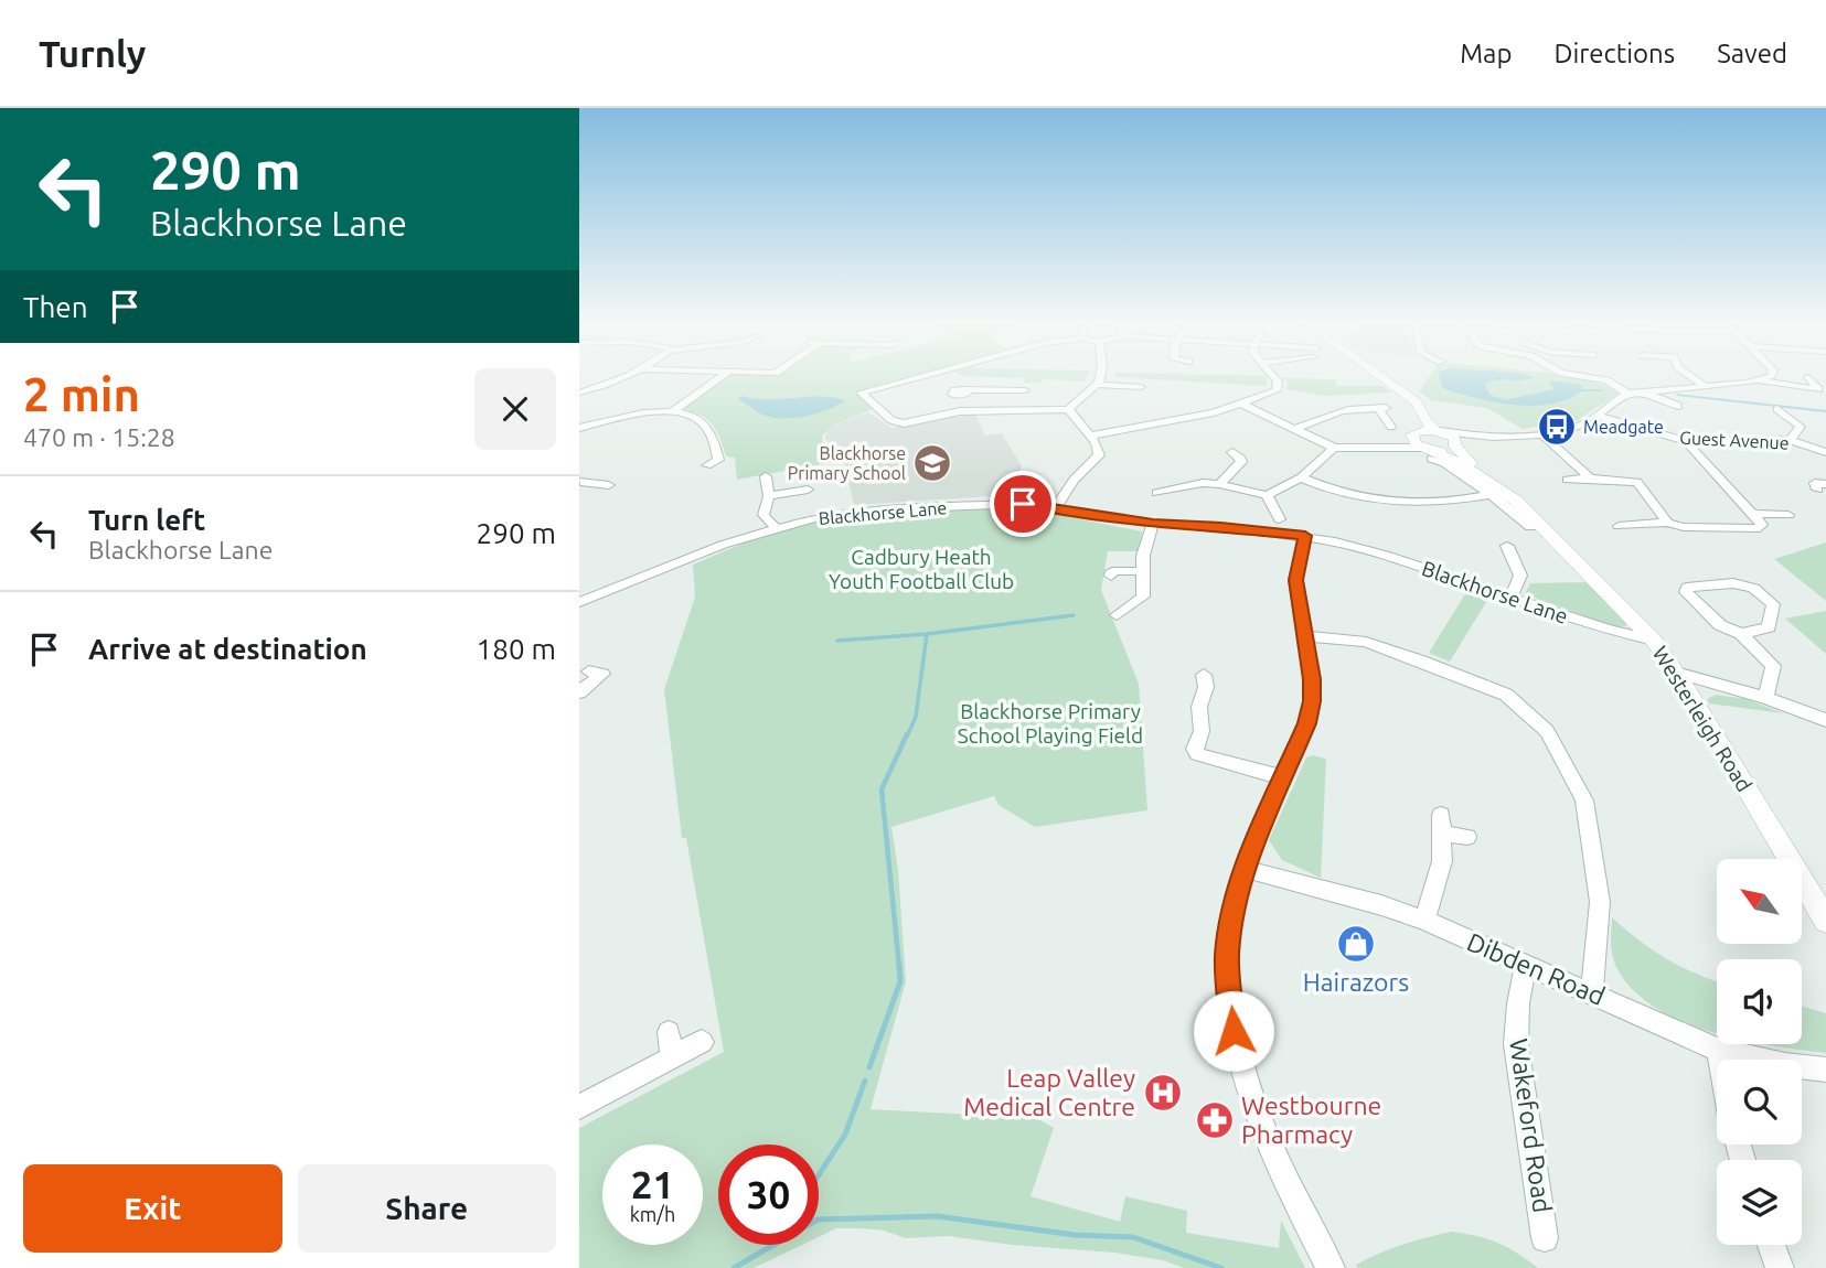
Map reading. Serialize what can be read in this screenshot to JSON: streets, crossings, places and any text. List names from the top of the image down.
{
  "streets": {
    "street": [
      "Guest Avenue",
      "Blackhorse Lane",
      "Westerleigh Road",
      "Dibden Road",
      "Wakeford Road"
    ]
  },
  "crossings": [
    ["Blackhorse Lane", "Westerleigh Road"],
    ["Dibden Road", "Wakeford Road"]
  ],
  "parks": ["Cadbury Heath Youth Football Club", "Blackhorse Primary School Playing Field"],
  "places": {
    "bus stop": ["Meadgate"],
    "school or university": ["Blackhorse Primary School"],
    "shop": ["Hairazors"],
    "hospital": ["Leap Valley Medical Centre"],
    "pharmacy": ["Westbourne Pharmacy"]
  },
  "north": "top left",
  "page": {
    "header": "Turnly",
    "nav": ["Map", "Directions", "Saved"],
    "turn": ["290 m", "Blackhorse Lane"],
    "then": "Then",
    "heading": ["2 min", "470 m · 15:28"],
    "list": [
      {
        "name": "Turn left",
        "note": "Blackhorse Lane",
        "value": "290 m"
      },
      {
        "name": "Arrive at destination",
        "value": "180 m"
      }
    ],
    "speed": "21 km/h",
    "limit": "30",
    "buttons": ["Exit", "Share"]
  }
}
